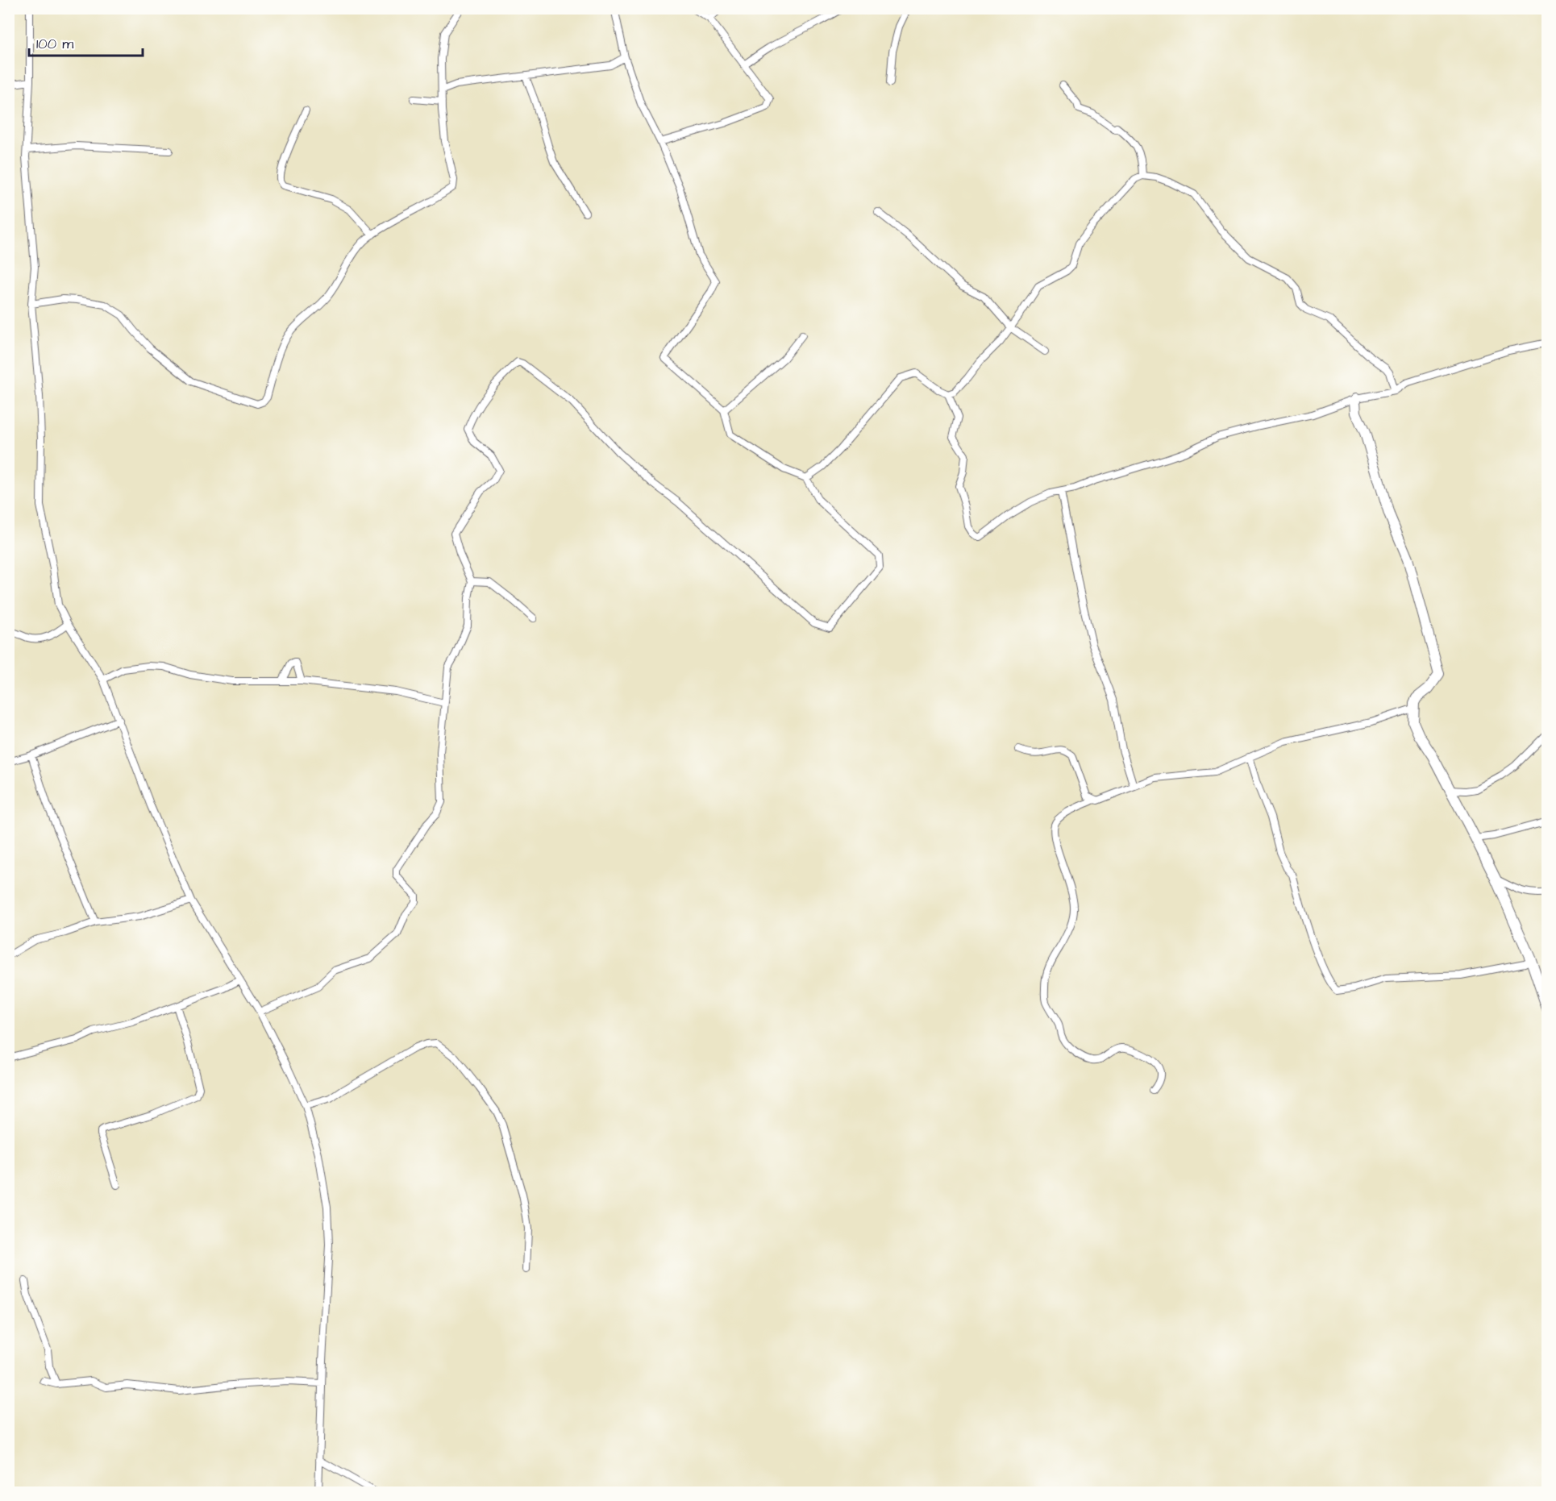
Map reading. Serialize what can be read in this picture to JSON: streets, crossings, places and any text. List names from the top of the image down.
{
  "scale_bar": "100 m"
}
